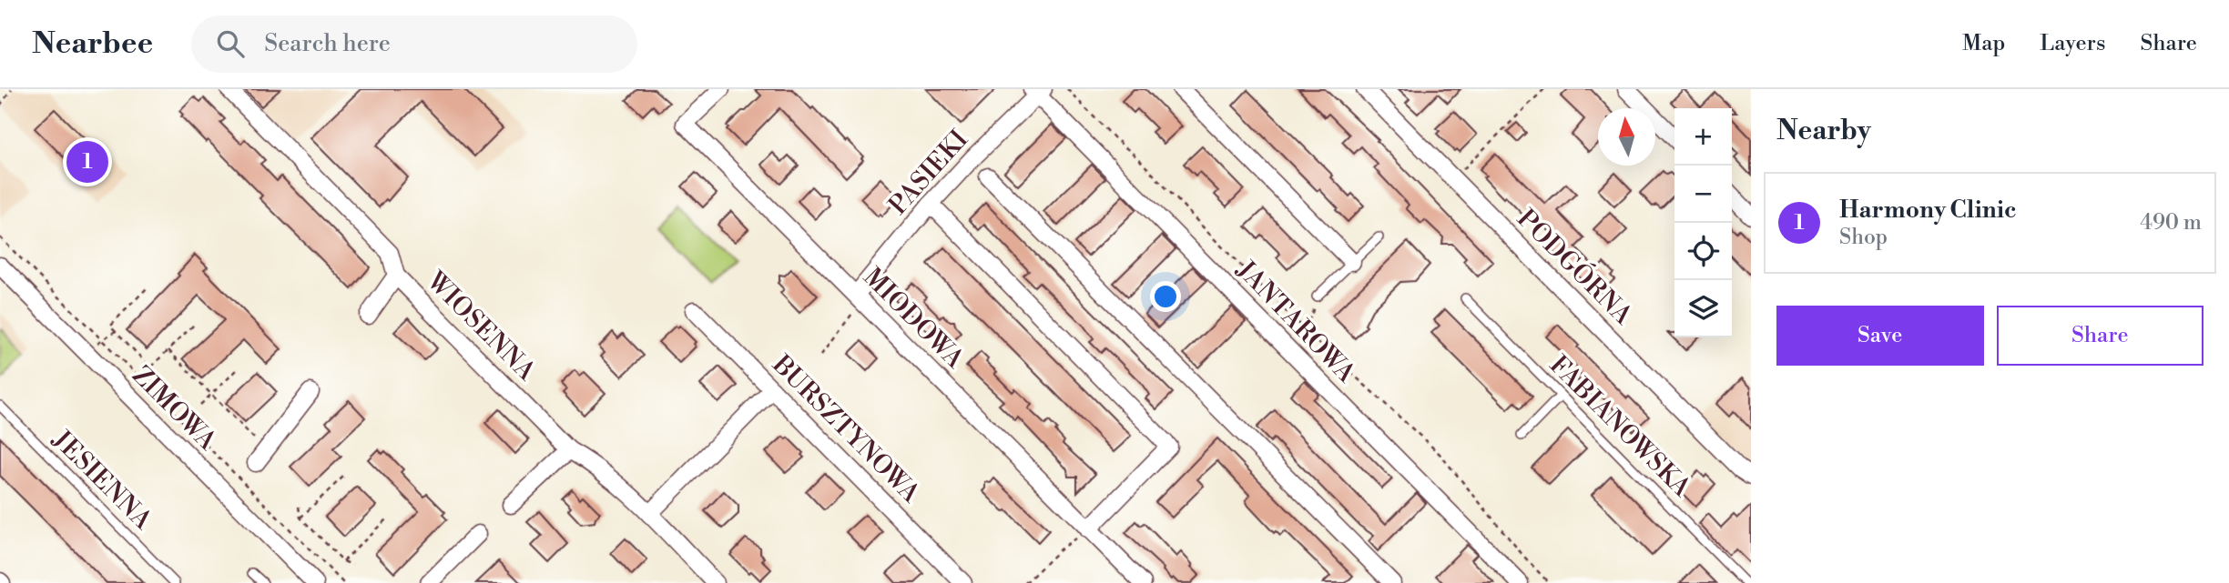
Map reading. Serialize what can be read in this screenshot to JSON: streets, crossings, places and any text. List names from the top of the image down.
{
  "streets": {
    "street": [
      "PASIEKI",
      "PODGÓRNA",
      "MIODOWA",
      "JANTAROWA",
      "WIOSENNA",
      "ZIMOWA",
      "BURSZTYNOWA"
    ],
    "lane": ["FABIANOWSKA", "JESIENNA"]
  },
  "crossings": [
    ["PASIEKI", "MIODOWA"],
    ["PASIEKI", "JANTAROWA"]
  ],
  "north": "top",
  "page": {
    "header": "Nearbee",
    "search": "Search here",
    "nav": ["Map", "Layers", "Share"],
    "heading": "Nearby",
    "map_buttons": ["+", "−"],
    "pins": "1",
    "list": [
      {
        "mark": "1",
        "name": "Harmony Clinic",
        "note": "Shop",
        "value": "490 m"
      }
    ],
    "buttons": ["Save", "Share"]
  }
}
